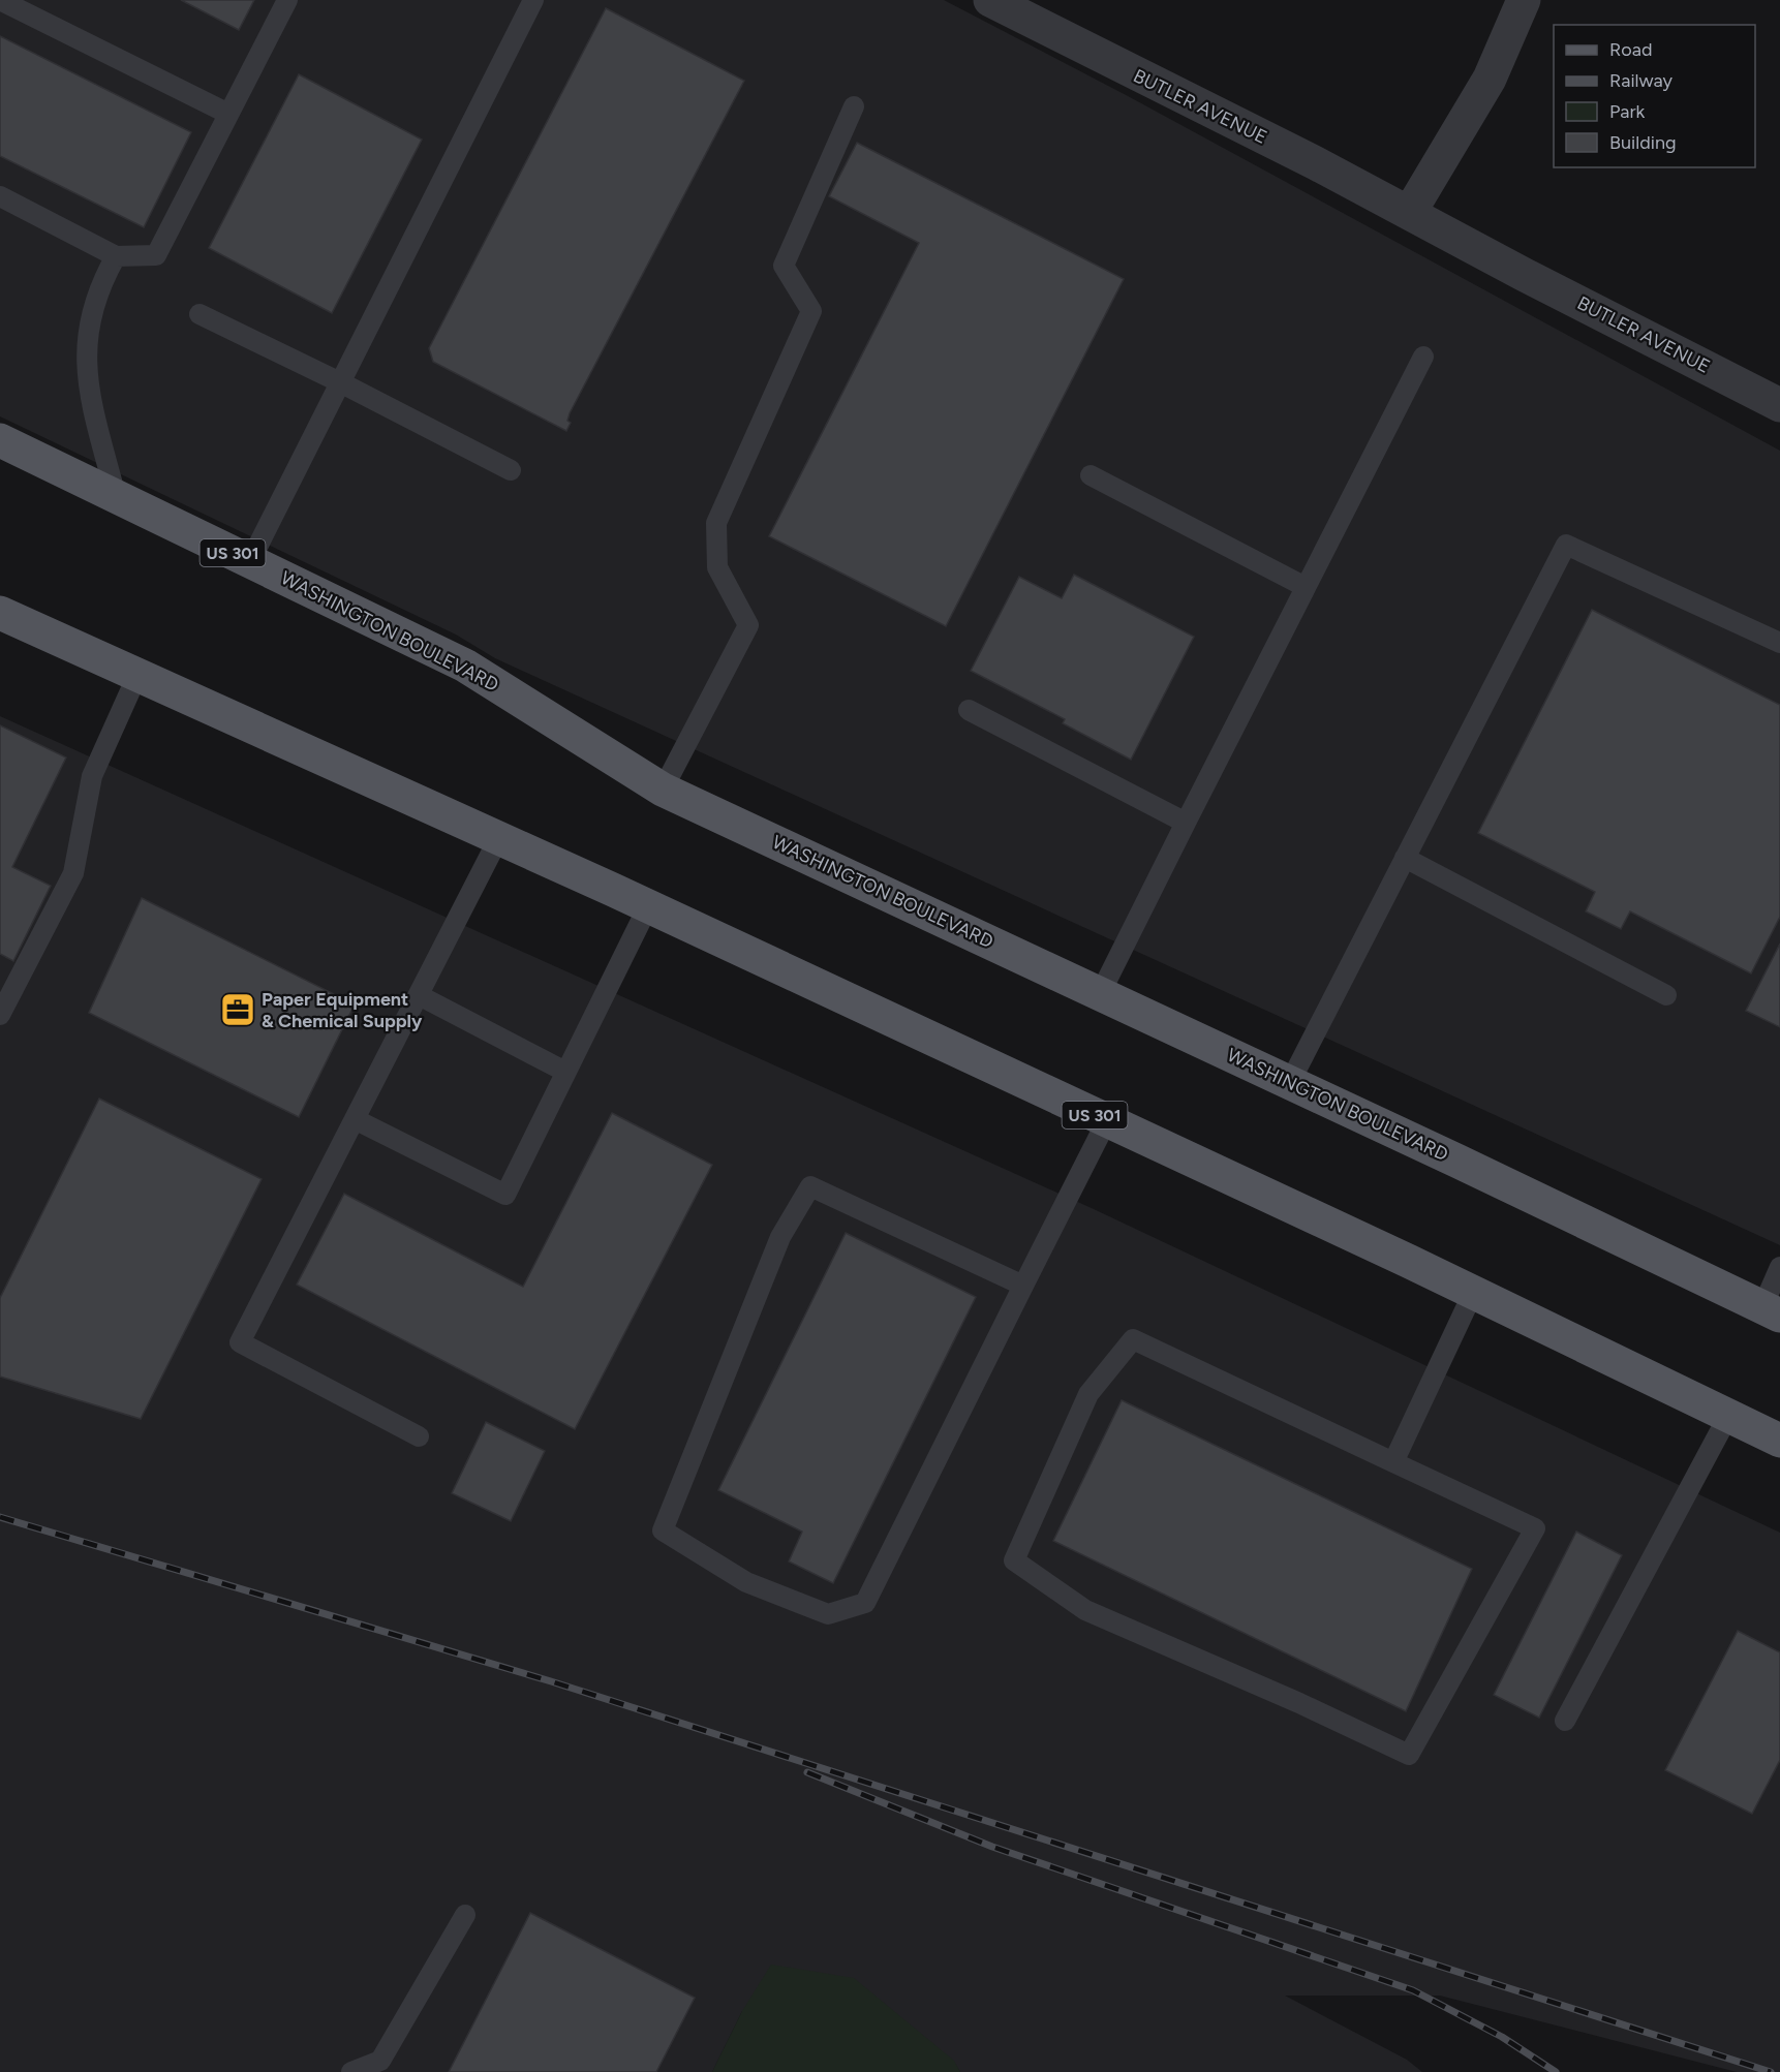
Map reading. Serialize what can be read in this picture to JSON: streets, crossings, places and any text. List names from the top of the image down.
{
  "streets": {
    "main road": ["US 301", "WASHINGTON BOULEVARD"],
    "street": ["BUTLER AVENUE"]
  },
  "places": {
    "office": ["Paper Equipment & Chemical Supply"]
  },
  "legend": [
    "Road",
    "Railway",
    "Park",
    "Building"
  ]
}
